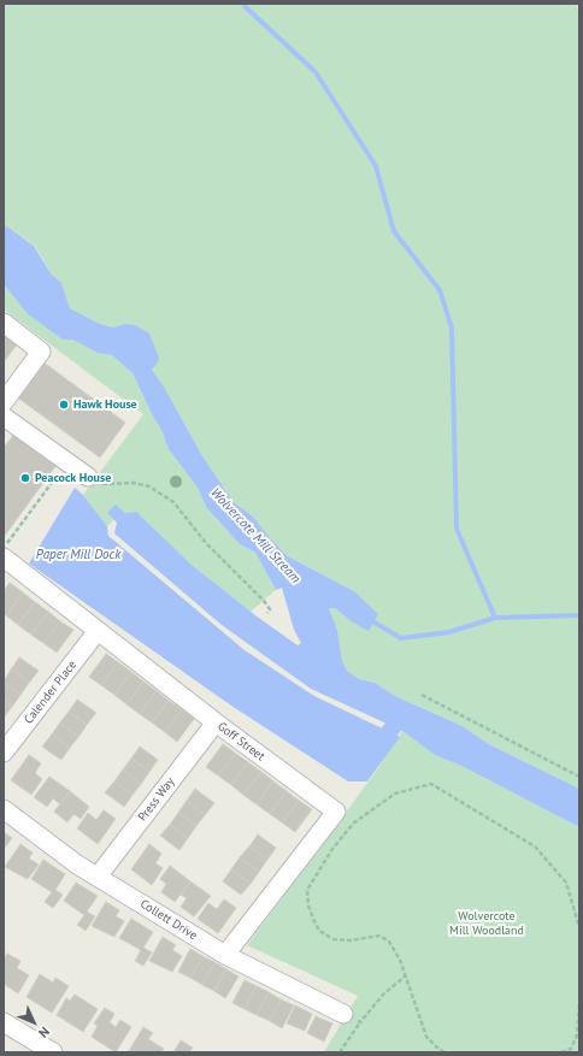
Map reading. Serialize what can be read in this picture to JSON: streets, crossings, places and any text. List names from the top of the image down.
{
  "streets": {
    "street": [
      "Calender Place",
      "Goff Street",
      "Press Way",
      "Collett Drive"
    ]
  },
  "crossings": [
    ["Calender Place", "Goff Street"],
    ["Goff Street", "Press Way"],
    ["Goff Street", "Collett Drive"],
    ["Press Way", "Collett Drive"]
  ],
  "water": ["Wolvercote Mill Stream", "Paper Mill Dock"],
  "parks": ["Wolvercote Mill Woodland"],
  "places": ["Hawk House", "Peacock House"],
  "north": "bottom right"
}
